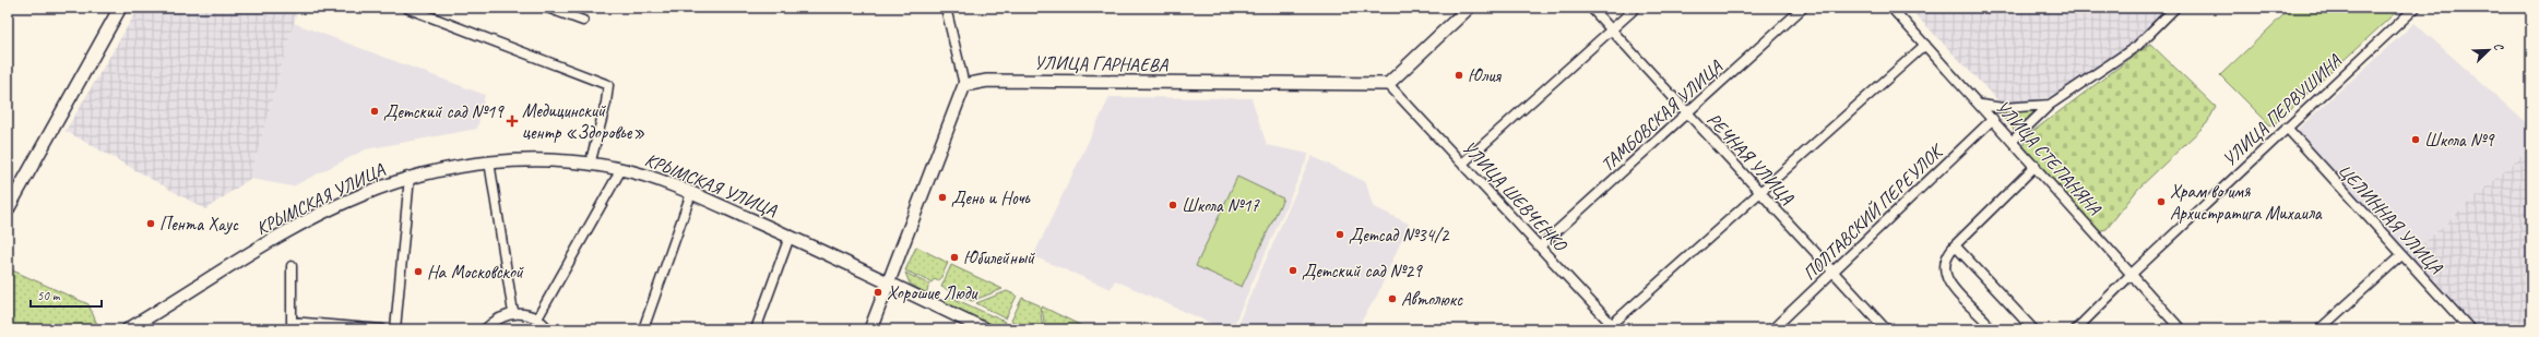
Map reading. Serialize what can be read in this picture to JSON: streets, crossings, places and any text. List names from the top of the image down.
{
  "streets": {
    "main road": ["УЛИЦА ГАРНАЕВА", "КРЫМСКАЯ УЛИЦА"],
    "street": [
      "УЛИЦА ПЕРВУШИНА",
      "ТАМБОВСКАЯ УЛИЦА",
      "УЛИЦА СТЕПАНЯНА",
      "РЕЧНАЯ УЛИЦА",
      "УЛИЦА ШЕВЧЕНКО",
      "ПОЛТАВСКИЙ ПЕРЕУЛОК",
      "ЦЕЛИННАЯ УЛИЦА"
    ]
  },
  "crossings": [
    ["УЛИЦА ГАРНАЕВА", "УЛИЦА ШЕВЧЕНКО"],
    ["УЛИЦА ПЕРВУШИНА", "УЛИЦА СТЕПАНЯНА"],
    ["УЛИЦА ПЕРВУШИНА", "ЦЕЛИННАЯ УЛИЦА"],
    ["ТАМБОВСКАЯ УЛИЦА", "РЕЧНАЯ УЛИЦА"],
    ["ТАМБОВСКАЯ УЛИЦА", "УЛИЦА ШЕВЧЕНКО"],
    ["УЛИЦА СТЕПАНЯНА", "ПОЛТАВСКИЙ ПЕРЕУЛОК"],
    ["РЕЧНАЯ УЛИЦА", "ПОЛТАВСКИЙ ПЕРЕУЛОК"]
  ],
  "places": {
    "other": [
      "Юлия",
      "Детский сад №19",
      "Школа №9",
      "День и Ночь",
      "Храм во имя Архистратига Михаила",
      "Школа №17",
      "Пента Хаус",
      "Детсад №34/2",
      "Юбилейный",
      "Детский сад №29",
      "На Московской",
      "Хорошие Люди",
      "Автолюкс"
    ],
    "health": ["Медицинский центр «Здоровье»"]
  },
  "scale_bar": "50 m",
  "north": "top right"
}
